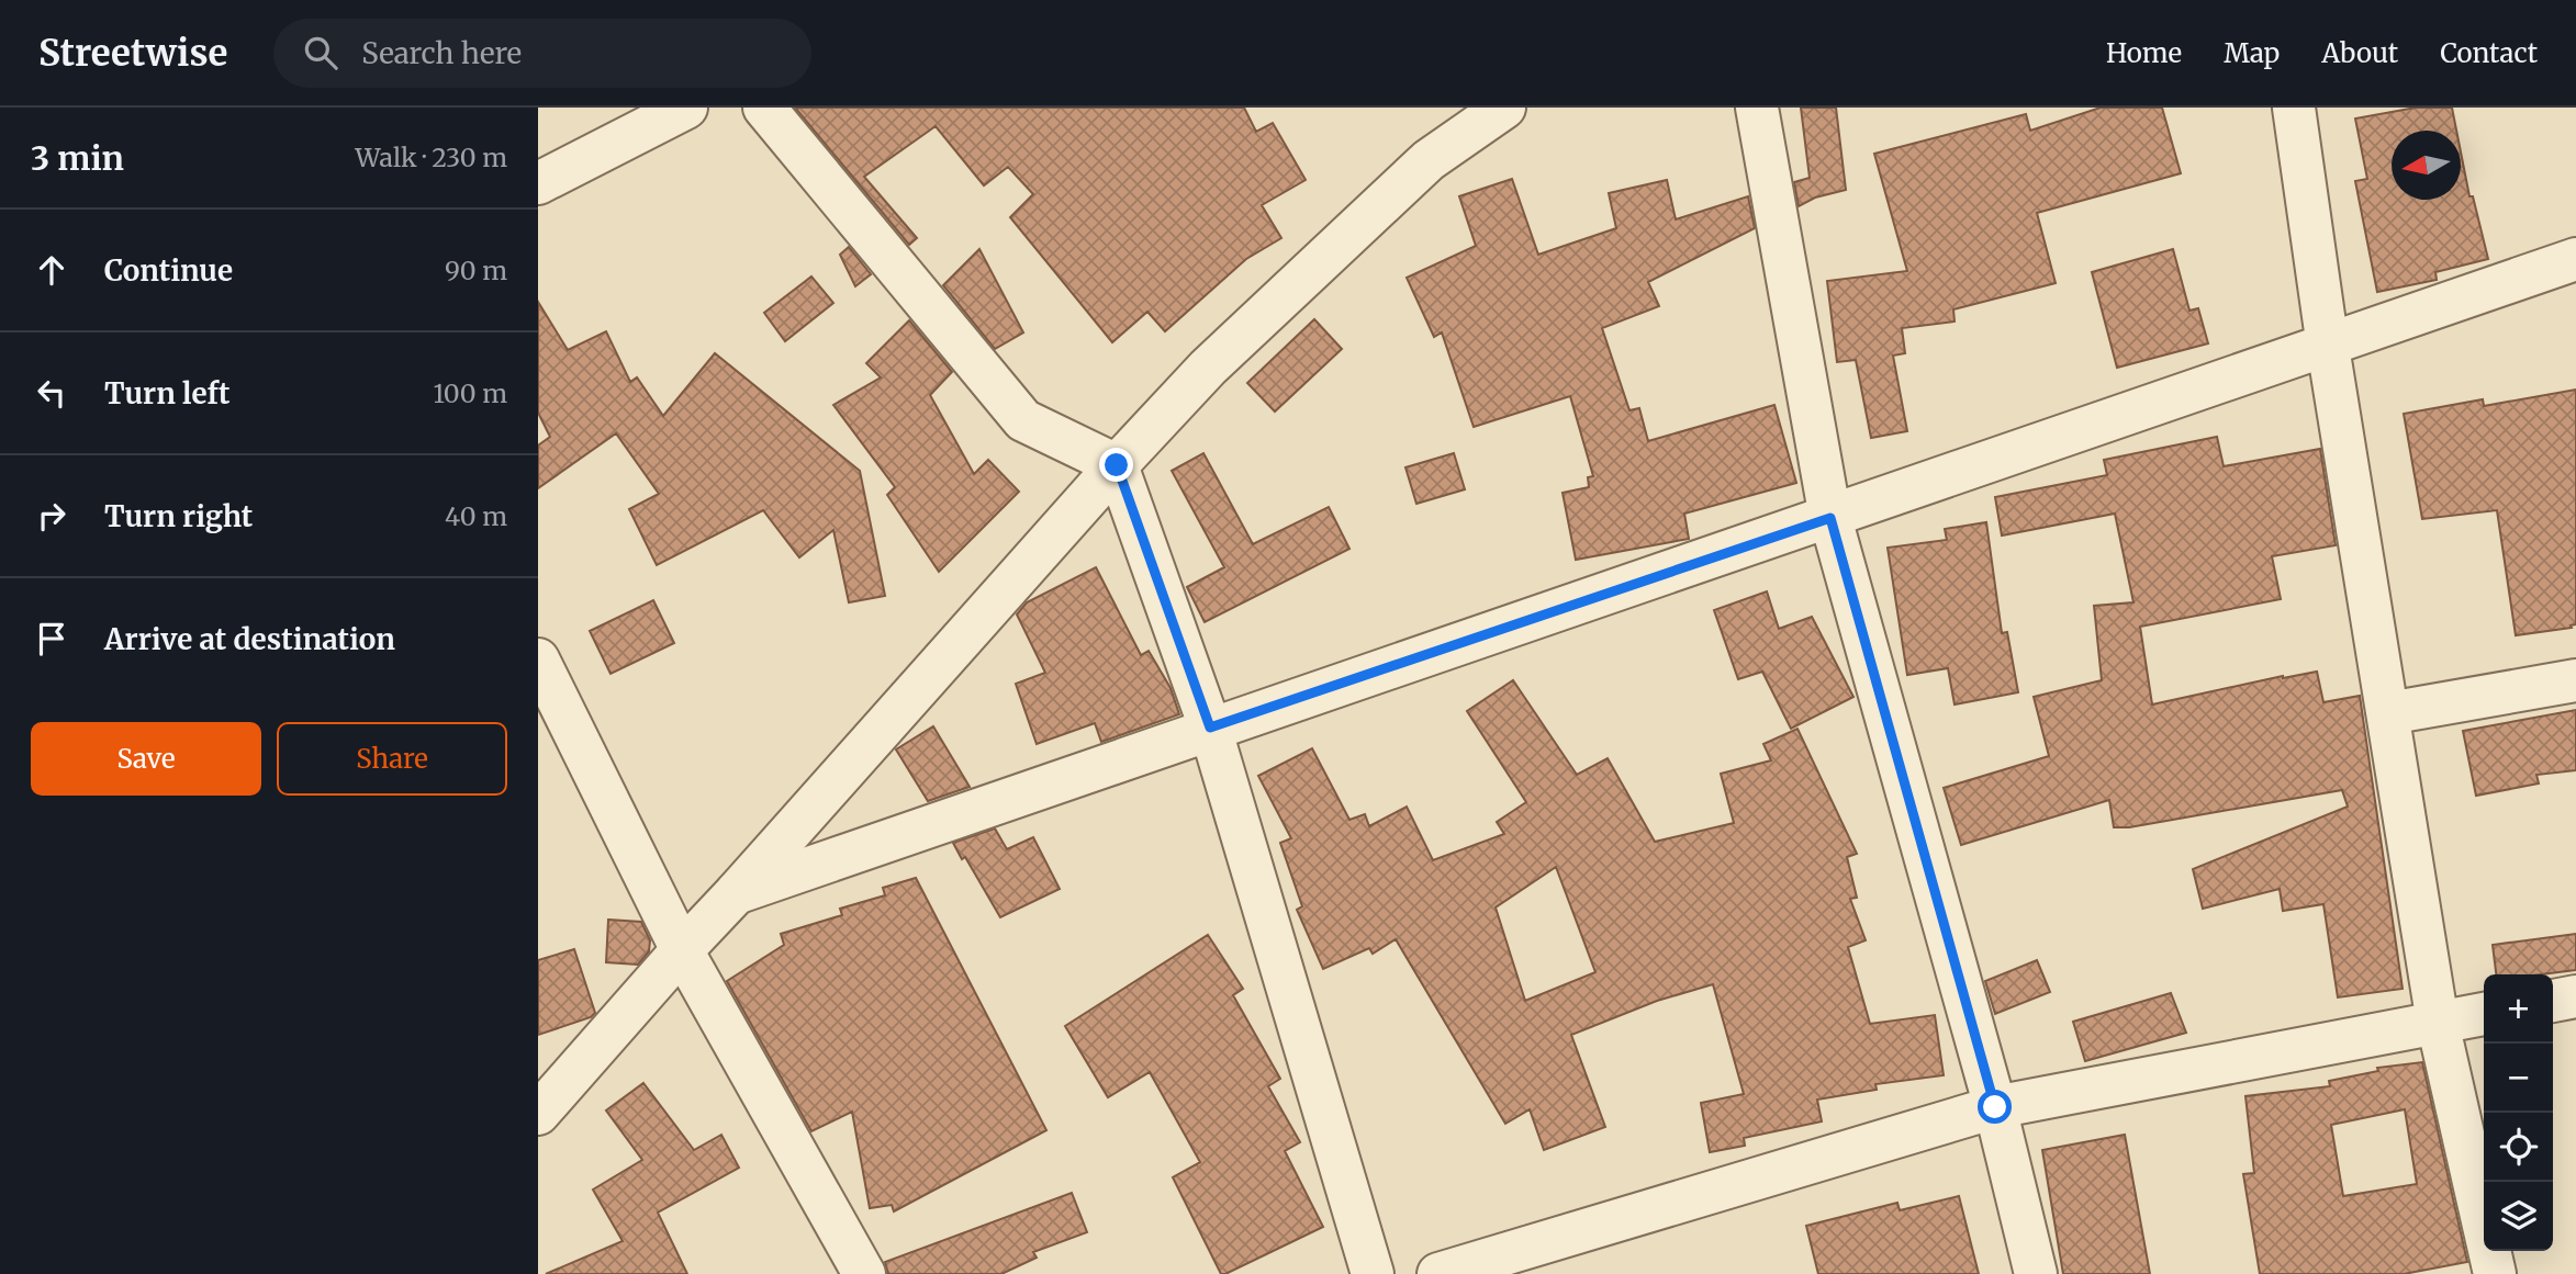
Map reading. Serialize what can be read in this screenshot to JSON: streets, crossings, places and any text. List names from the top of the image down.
{
  "north": "left",
  "page": {
    "header": "Streetwise",
    "search": "Search here",
    "nav": [
      "Home",
      "Map",
      "About",
      "Contact"
    ],
    "heading": ["3 min", "Walk · 230 m"],
    "list": [
      ["Continue", "90 m"],
      ["Turn left", "100 m"],
      ["Turn right", "40 m"],
      "Arrive at destination"
    ],
    "buttons": ["Save", "Share"],
    "map_buttons": ["+", "−"]
  }
}
